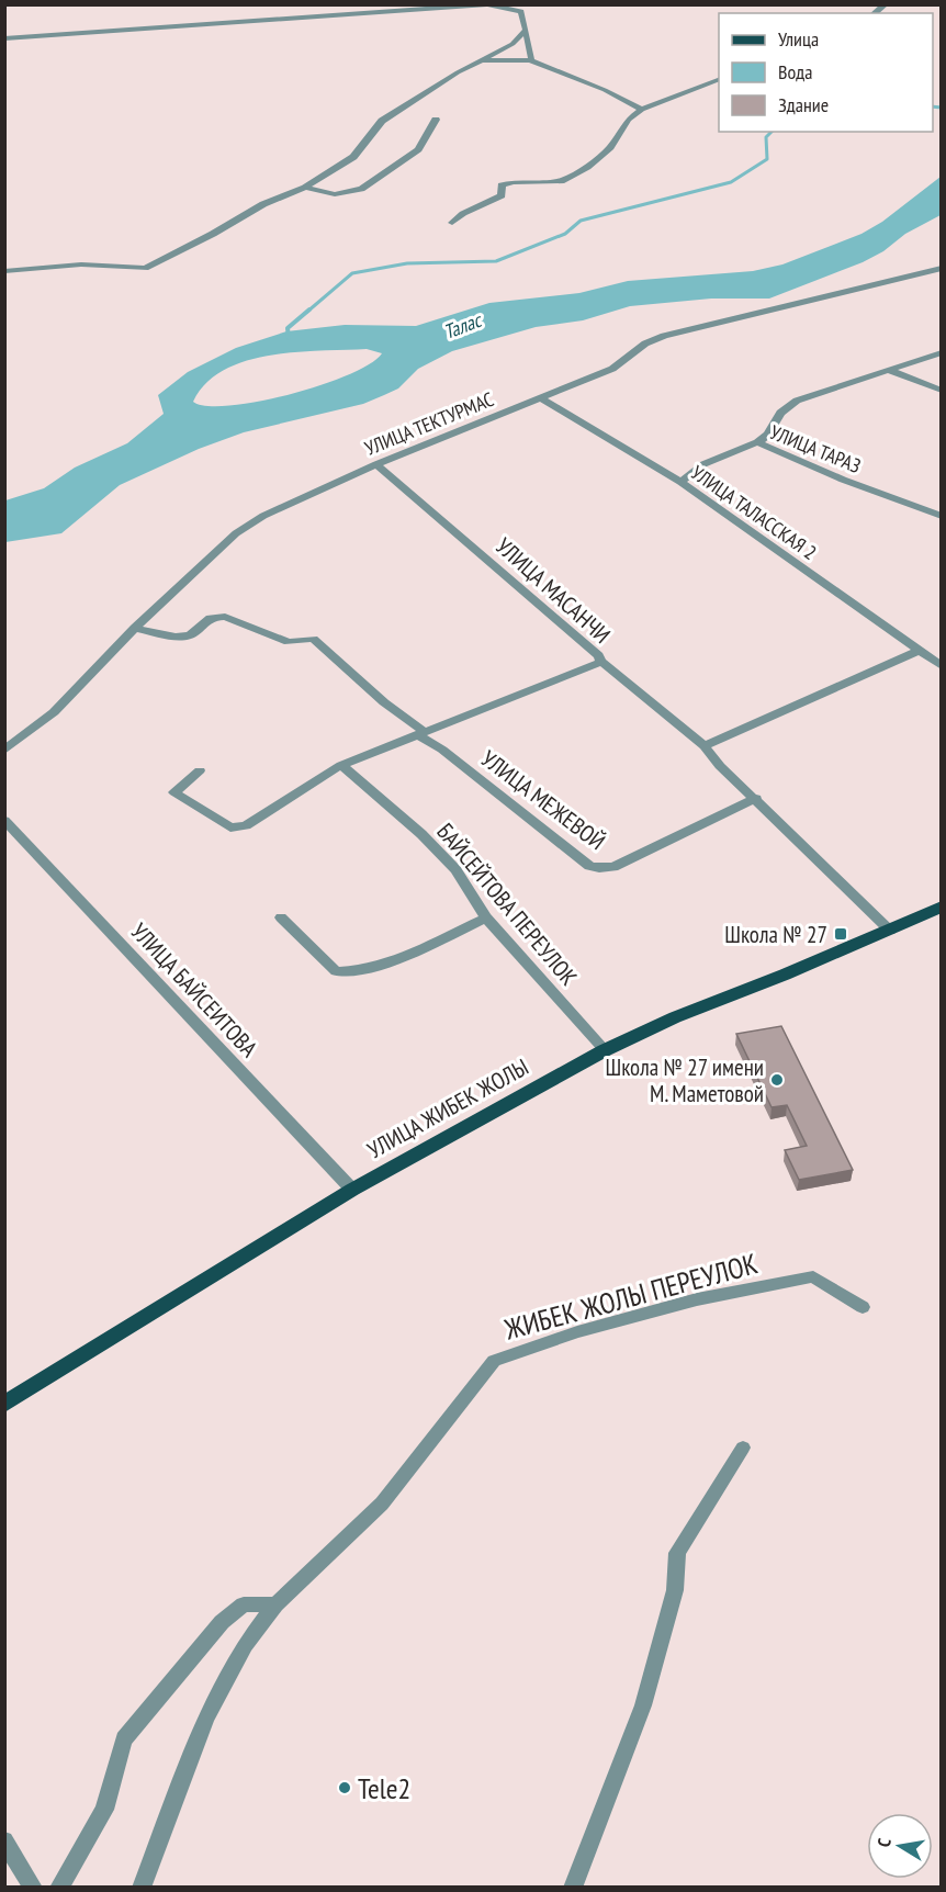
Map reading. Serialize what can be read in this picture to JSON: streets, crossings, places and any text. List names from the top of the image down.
{
  "streets": {
    "main road": ["УЛИЦА ЖИБЕК ЖОЛЫ"],
    "street": [
      "УЛИЦА ТЕКТУРМАС",
      "УЛИЦА ТАРАЗ",
      "УЛИЦА ТАЛАССКАЯ 2",
      "УЛИЦА МАСАНЧИ",
      "УЛИЦА МЕЖЕВОЙ",
      "БАЙСЕЙТОВА ПЕРЕУЛОК",
      "УЛИЦА БАЙСЕИТОВА",
      "ЖИБЕК ЖОЛЫ ПЕРЕУЛОК"
    ]
  },
  "crossings": [
    ["УЛИЦА ТЕКТУРМАС", "УЛИЦА ТАЛАССКАЯ 2"],
    ["УЛИЦА ТЕКТУРМАС", "УЛИЦА МАСАНЧИ"],
    ["УЛИЦА ТАРАЗ", "УЛИЦА ТАЛАССКАЯ 2"],
    ["УЛИЦА МАСАНЧИ", "УЛИЦА МЕЖЕВОЙ"],
    ["УЛИЦА МАСАНЧИ", "УЛИЦА ЖИБЕК ЖОЛЫ"],
    ["БАЙСЕЙТОВА ПЕРЕУЛОК", "УЛИЦА ЖИБЕК ЖОЛЫ"],
    ["УЛИЦА БАЙСЕИТОВА", "УЛИЦА ЖИБЕК ЖОЛЫ"]
  ],
  "water": ["Талас"],
  "places": {
    "transit": ["Школа № 27"],
    "other": ["Школа № 27 имени М. Маметовой", "Tele2"]
  },
  "legend": ["Улица", "Вода", "Здание"],
  "north": "left"
}
